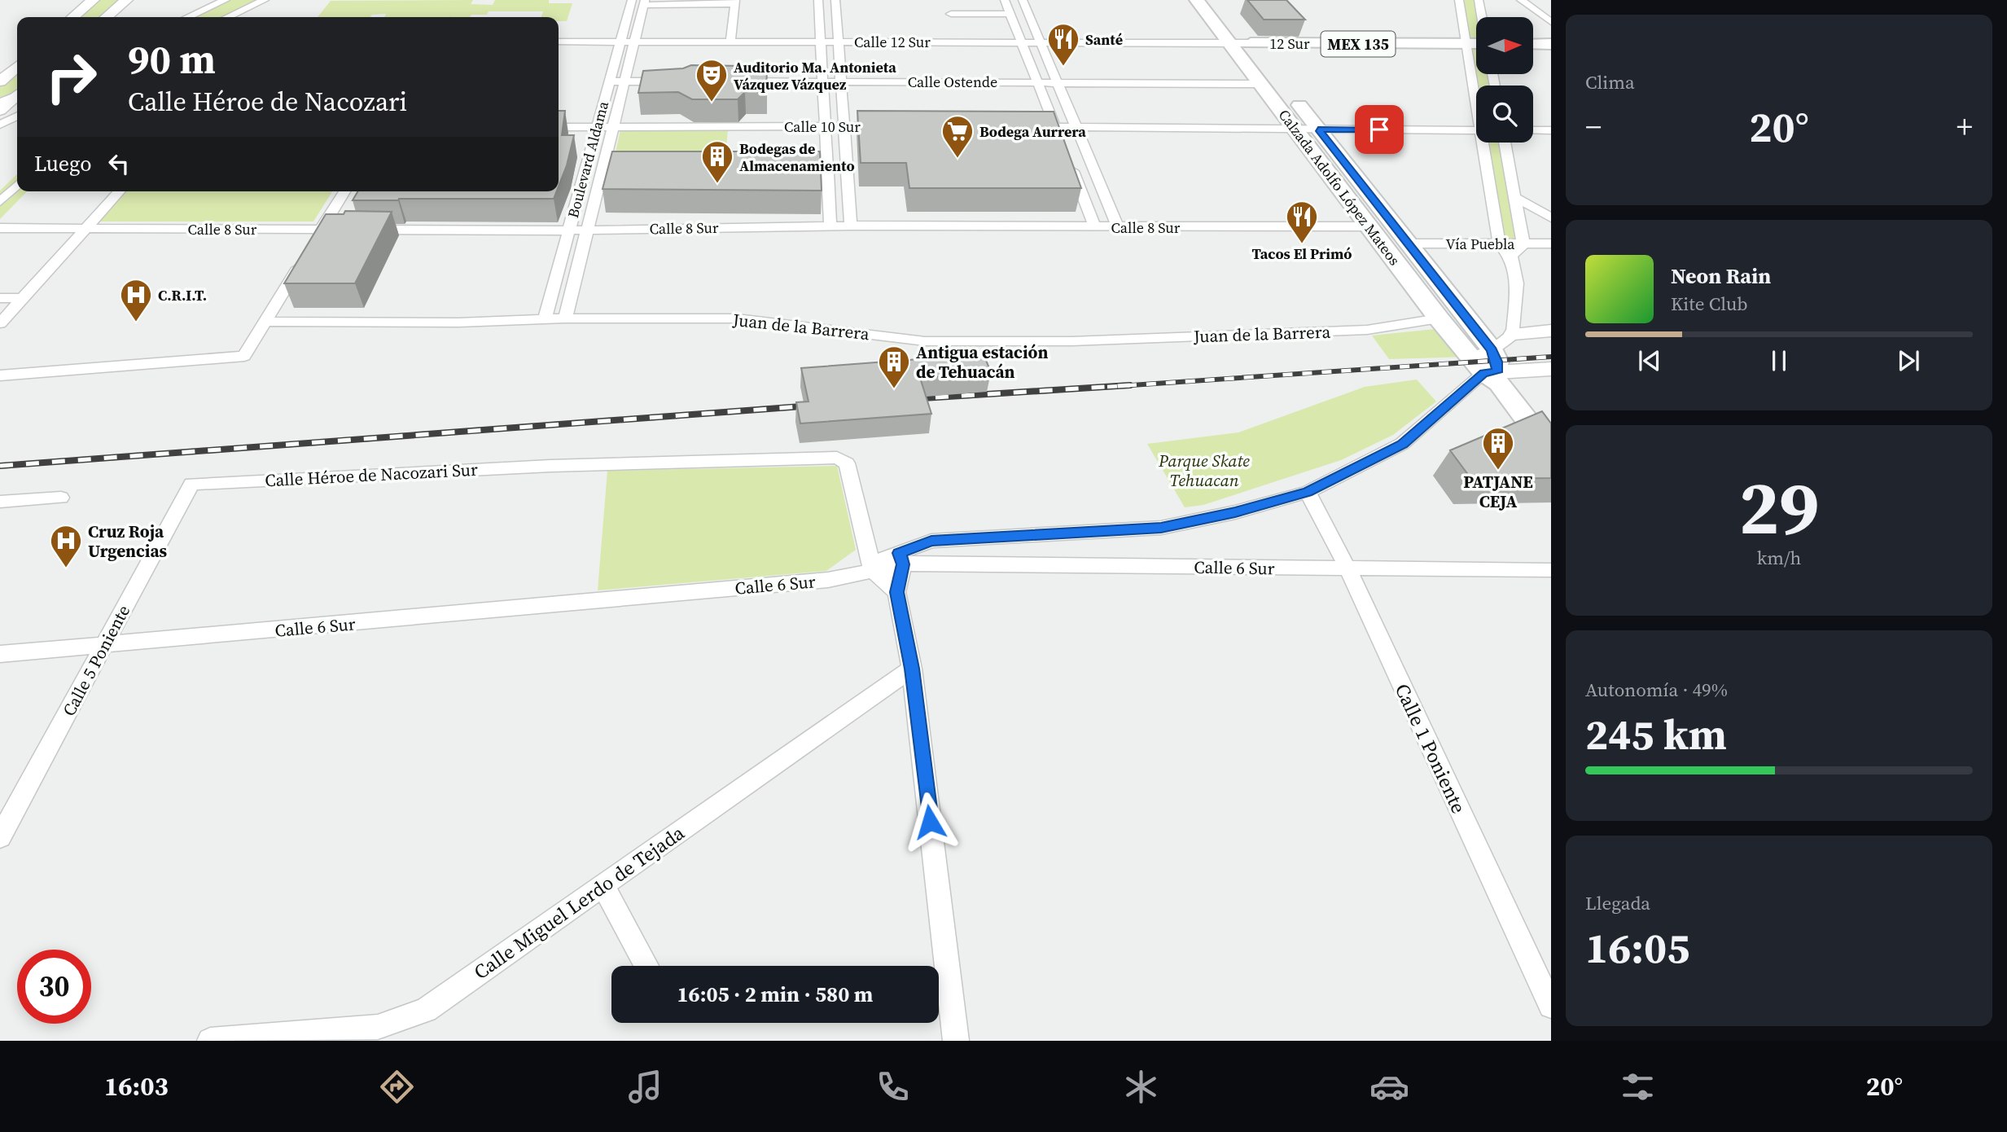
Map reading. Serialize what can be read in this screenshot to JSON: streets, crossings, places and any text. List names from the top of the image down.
{
  "streets": {
    "main road": ["12 Sur", "MEX 135", "Calzada Adolfo López Mateos"],
    "street": [
      "Calle 12 Sur",
      "Calle Ostende",
      "Calle 10 Sur",
      "Boulevard Aldama",
      "Calle 8 Sur",
      "Vía Puebla",
      "Juan de la Barrera",
      "Calle Héroe de Nacozari Sur",
      "Calle 6 Sur",
      "Calle 5 Poniente",
      "Calle 1 Poniente",
      "Calle Miguel Lerdo de Tejada"
    ]
  },
  "crossings": [
    ["Calle 12 Sur", "12 Sur"],
    ["Calle 12 Sur", "Boulevard Aldama"],
    ["Calle 12 Sur", "Calzada Adolfo López Mateos"],
    ["12 Sur", "Calzada Adolfo López Mateos"],
    ["Calle Ostende", "Calzada Adolfo López Mateos"],
    ["Calle 10 Sur", "Boulevard Aldama"],
    ["Boulevard Aldama", "Calle 8 Sur"],
    ["Boulevard Aldama", "Juan de la Barrera"],
    ["Calzada Adolfo López Mateos", "Calle 8 Sur"],
    ["Calzada Adolfo López Mateos", "Vía Puebla"],
    ["Calzada Adolfo López Mateos", "Juan de la Barrera"],
    ["Calle Héroe de Nacozari Sur", "Calle 6 Sur"],
    ["Calle Héroe de Nacozari Sur", "Calle 5 Poniente"],
    ["Calle 6 Sur", "Calle 5 Poniente"],
    ["Calle 6 Sur", "Calle 1 Poniente"]
  ],
  "parks": ["Parque Skate Tehuacan"],
  "places": {
    "restaurant": ["Santé", "Tacos El Primó"],
    "theatre": ["Auditorio Ma. Antonieta Vázquez Vázquez"],
    "supermarket": ["Bodega Aurrera"],
    "building": ["Bodegas de Almacenamiento", "Antigua estación de Tehuacán", "PATJANE CEJA"],
    "hospital": ["C.R.I.T.", "Cruz Roja Urgencias"]
  },
  "north": "right",
  "page": {
    "tile": [
      "Clima",
      ["29", "km/h"],
      ["Autonomía · 49%", "245 km"],
      ["Llegada", "16:05"]
    ],
    "turn": ["90 m", "Calle Héroe de Nacozari"],
    "heat": ["−", "20°", "+"],
    "then": "Luego",
    "song": ["Neon Rain", "Kite Club"],
    "limit": "30",
    "trip": "16:05 · 2 min · 580 m",
    "tabs": ["16:03", "20°"]
  }
}
